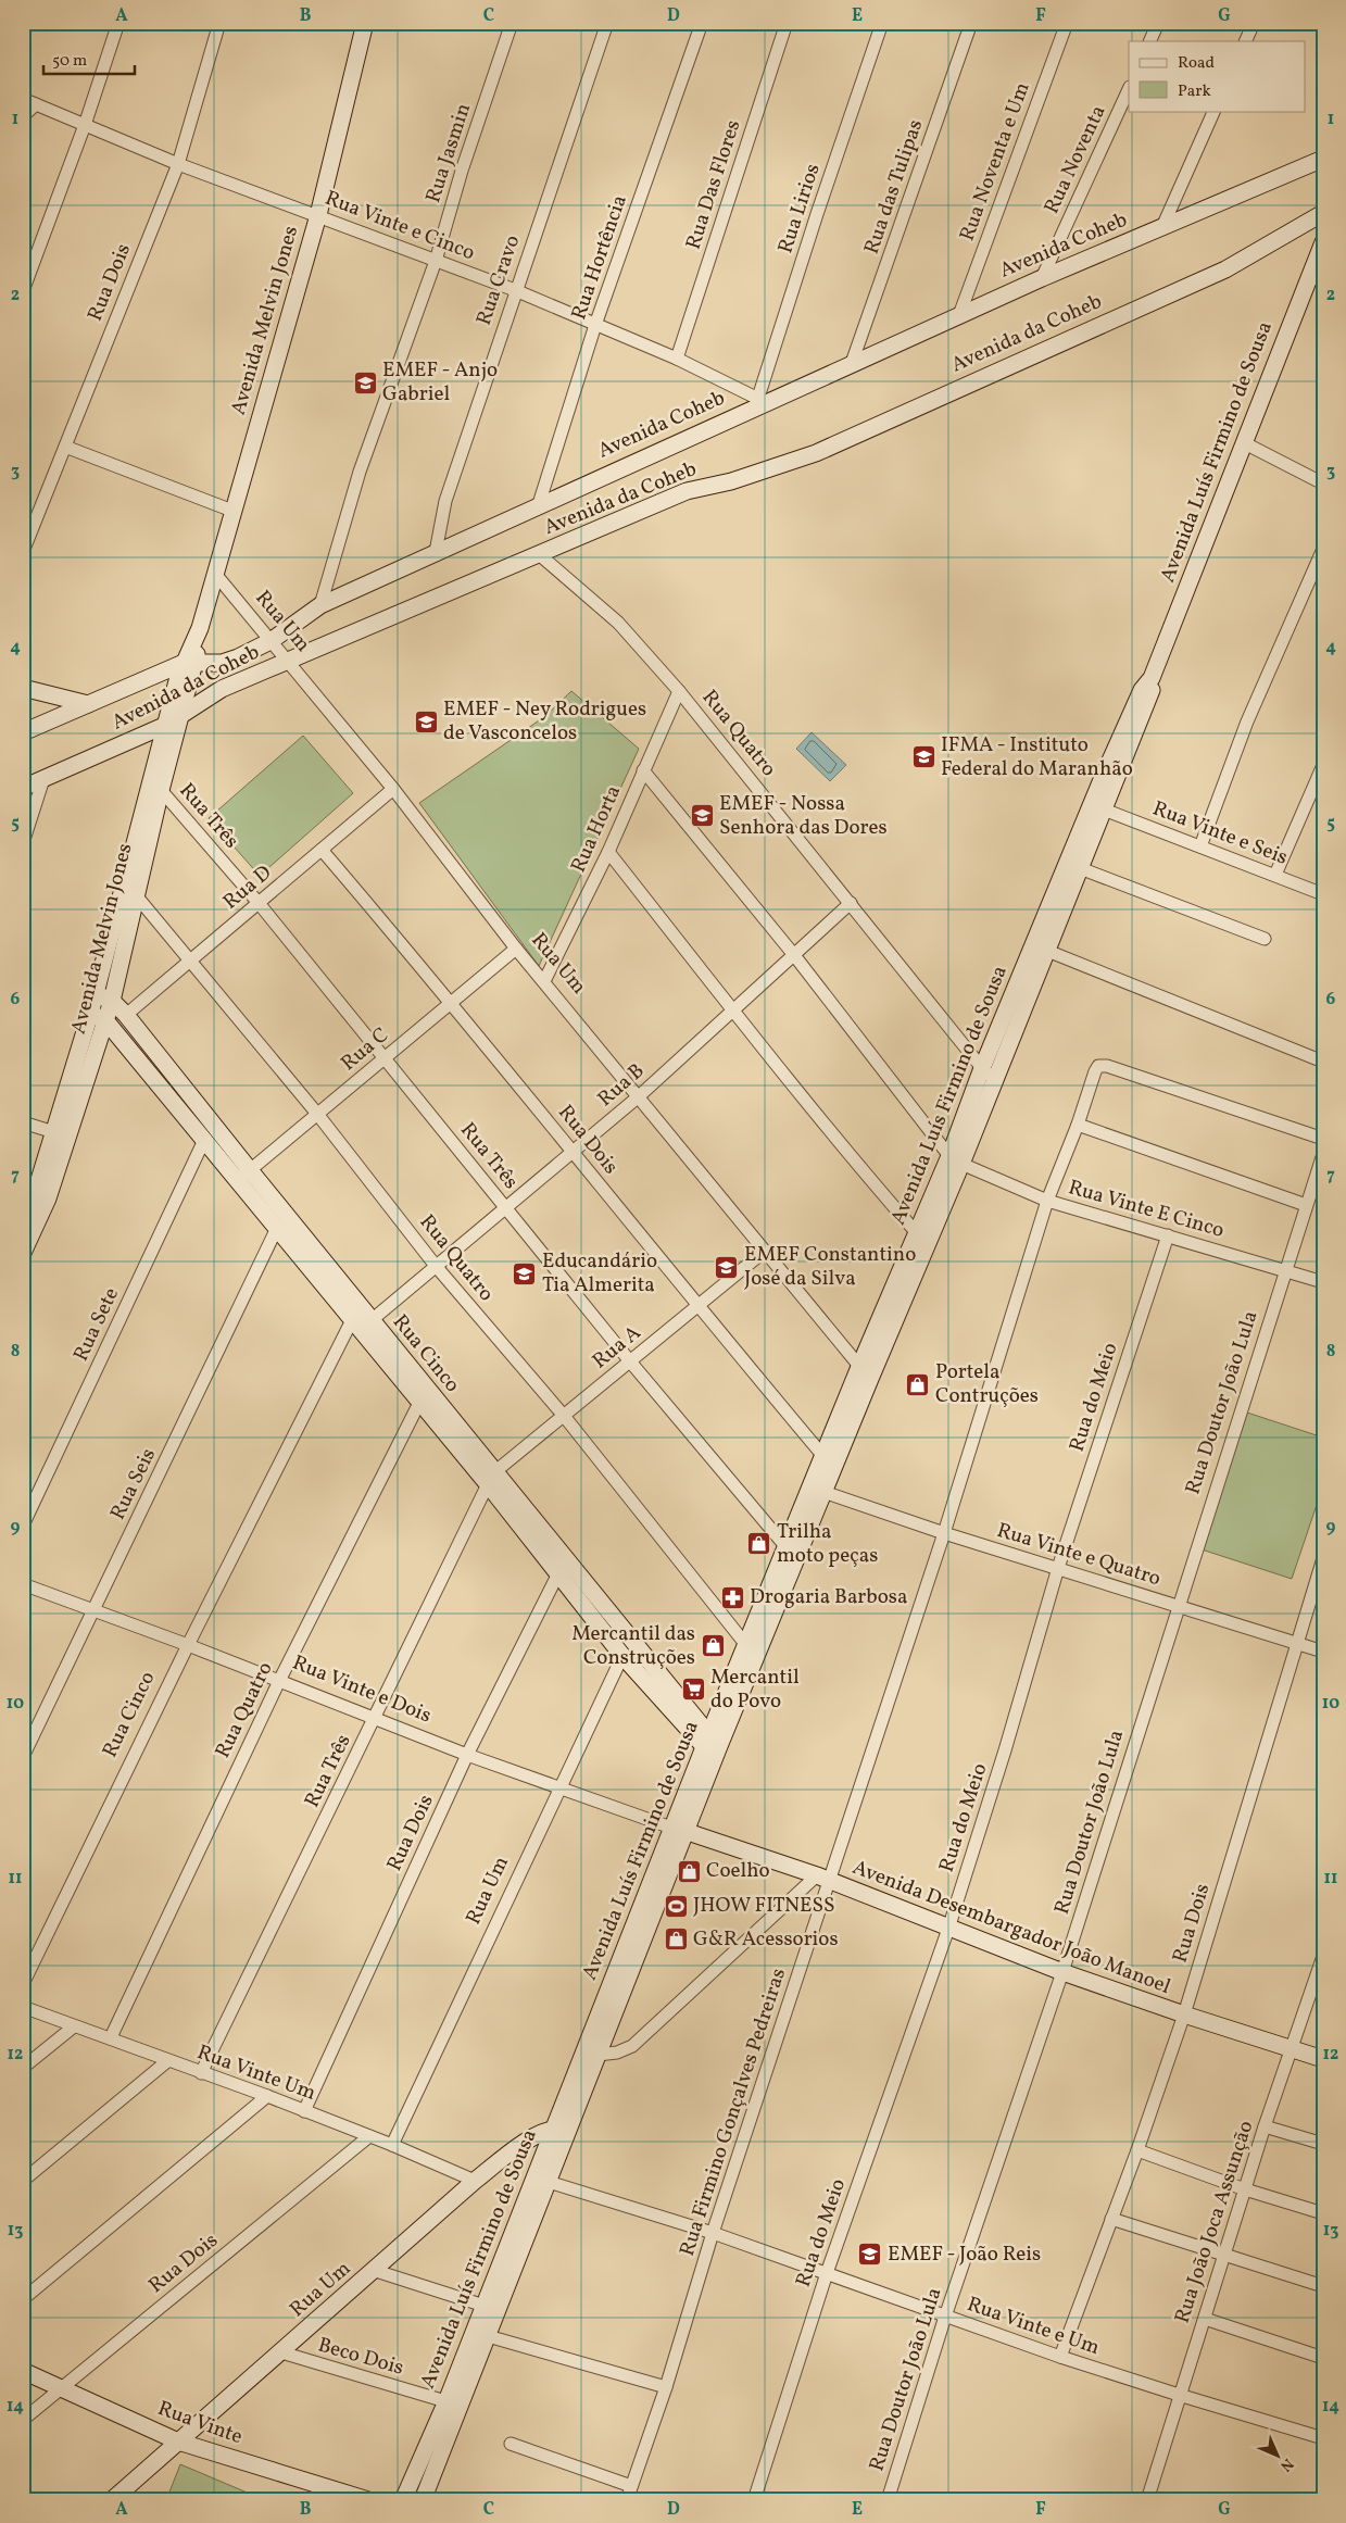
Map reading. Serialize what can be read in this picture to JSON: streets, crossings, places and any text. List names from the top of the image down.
{
  "streets": {
    "main road": [
      "Avenida Coheb",
      "Avenida Melvin Jones",
      "Avenida da Coheb",
      "Avenida Luís Firmino de Sousa",
      "Rua Um",
      "Rua Cinco",
      "Avenida Desembargador João Manoel",
      "Rua Vinte"
    ],
    "street": [
      "Rua Jasmin",
      "Rua Noventa",
      "Rua Noventa e Um",
      "Rua Das Flores",
      "Rua das Tulipas",
      "Rua Lirios",
      "Rua Vinte e Cinco",
      "Rua Hortência",
      "Rua Cravo",
      "Rua Dois",
      "Rua Quatro",
      "Rua Três",
      "Rua Horta",
      "Rua Vinte e Seis",
      "Rua D",
      "Rua C",
      "Rua B",
      "Rua Vinte E Cinco",
      "Rua Sete",
      "Rua A",
      "Rua do Meio",
      "Rua Doutor João Lula",
      "Rua Seis",
      "Rua Vinte e Quatro",
      "Rua Vinte e Dois",
      "Rua Vinte Um",
      "Rua Firmino Gonçalves Pedreiras",
      "Rua João Joca Assunção",
      "Rua Vinte e Um",
      "Beco Dois"
    ]
  },
  "crossings": [
    ["Rua Jasmin", "Rua Vinte e Cinco"],
    ["Rua Jasmin", "Avenida Coheb"],
    ["Rua Noventa", "Avenida Coheb"],
    ["Rua Noventa e Um", "Avenida Coheb"],
    ["Rua Das Flores", "Rua Vinte e Cinco"],
    ["Rua das Tulipas", "Avenida Coheb"],
    ["Rua Lirios", "Rua Vinte e Cinco"],
    ["Rua Lirios", "Avenida Coheb"],
    ["Rua Vinte e Cinco", "Avenida Coheb"],
    ["Rua Vinte e Cinco", "Rua Hortência"],
    ["Rua Vinte e Cinco", "Rua Cravo"],
    ["Rua Vinte e Cinco", "Rua Dois"],
    ["Rua Vinte e Cinco", "Avenida Melvin Jones"],
    ["Avenida Coheb", "Rua Hortência"],
    ["Avenida Coheb", "Rua Cravo"],
    ["Avenida Coheb", "Avenida Melvin Jones"],
    ["Avenida Coheb", "Rua Um"],
    ["Rua Dois", "Avenida Luís Firmino de Sousa"],
    ["Rua Dois", "Rua D"],
    ["Rua Dois", "Rua C"],
    ["Rua Dois", "Rua B"],
    ["Rua Dois", "Rua A"],
    ["Rua Dois", "Rua Cinco"],
    ["Rua Dois", "Rua Vinte e Quatro"],
    ["Rua Dois", "Rua Vinte e Dois"],
    ["Rua Dois", "Avenida Desembargador João Manoel"],
    ["Rua Dois", "Rua Vinte Um"],
    ["Rua Dois", "Rua Vinte e Um"],
    ["Rua Dois", "Rua Vinte"],
    ["Avenida Melvin Jones", "Avenida da Coheb"],
    ["Avenida Melvin Jones", "Rua Um"],
    ["Avenida Melvin Jones", "Rua Quatro"],
    ["Avenida Melvin Jones", "Rua Três"],
    ["Avenida Melvin Jones", "Rua Cinco"],
    ["Avenida da Coheb", "Rua Um"],
    ["Avenida da Coheb", "Rua Quatro"],
    ["Avenida Luís Firmino de Sousa", "Rua Um"],
    ["Avenida Luís Firmino de Sousa", "Rua Quatro"],
    ["Avenida Luís Firmino de Sousa", "Rua Três"],
    ["Avenida Luís Firmino de Sousa", "Rua Vinte e Seis"],
    ["Avenida Luís Firmino de Sousa", "Rua Vinte E Cinco"],
    ["Avenida Luís Firmino de Sousa", "Rua Cinco"],
    ["Avenida Luís Firmino de Sousa", "Rua Vinte e Quatro"],
    ["Avenida Luís Firmino de Sousa", "Rua Vinte e Dois"],
    ["Avenida Luís Firmino de Sousa", "Avenida Desembargador João Manoel"],
    ["Avenida Luís Firmino de Sousa", "Rua Vinte e Um"],
    ["Avenida Luís Firmino de Sousa", "Beco Dois"],
    ["Rua Um", "Rua Horta"],
    ["Rua Um", "Rua D"],
    ["Rua Um", "Rua C"],
    ["Rua Um", "Rua B"],
    ["Rua Um", "Rua A"],
    ["Rua Um", "Rua Cinco"],
    ["Rua Um", "Rua Vinte e Dois"],
    ["Rua Um", "Rua Vinte Um"],
    ["Rua Um", "Beco Dois"],
    ["Rua Um", "Rua Vinte"],
    ["Rua Quatro", "Rua Horta"],
    ["Rua Quatro", "Rua D"],
    ["Rua Quatro", "Rua C"],
    ["Rua Quatro", "Rua B"],
    ["Rua Quatro", "Rua A"],
    ["Rua Quatro", "Rua Cinco"],
    ["Rua Quatro", "Rua Vinte e Dois"],
    ["Rua Quatro", "Rua Vinte Um"],
    ["Rua Três", "Rua D"],
    ["Rua Três", "Rua C"],
    ["Rua Três", "Rua B"],
    ["Rua Três", "Rua A"],
    ["Rua Três", "Rua Cinco"],
    ["Rua Três", "Rua Vinte e Dois"],
    ["Rua Três", "Rua Vinte Um"],
    ["Rua D", "Rua Cinco"],
    ["Rua C", "Rua Cinco"],
    ["Rua B", "Rua Cinco"],
    ["Rua Vinte E Cinco", "Rua do Meio"],
    ["Rua Vinte E Cinco", "Rua Doutor João Lula"],
    ["Rua Vinte E Cinco", "Rua Firmino Gonçalves Pedreiras"],
    ["Rua Sete", "Rua Cinco"],
    ["Rua A", "Rua Cinco"],
    ["Rua Cinco", "Rua Seis"],
    ["Rua Cinco", "Rua Vinte e Dois"],
    ["Rua do Meio", "Rua Vinte e Quatro"],
    ["Rua do Meio", "Avenida Desembargador João Manoel"],
    ["Rua do Meio", "Rua Vinte e Um"],
    ["Rua Doutor João Lula", "Rua Vinte e Quatro"],
    ["Rua Doutor João Lula", "Avenida Desembargador João Manoel"],
    ["Rua Doutor João Lula", "Rua Vinte e Um"],
    ["Rua Seis", "Rua Vinte e Dois"],
    ["Rua Vinte e Quatro", "Rua Firmino Gonçalves Pedreiras"],
    ["Rua Vinte e Dois", "Avenida Desembargador João Manoel"],
    ["Avenida Desembargador João Manoel", "Rua Firmino Gonçalves Pedreiras"],
    ["Avenida Desembargador João Manoel", "Rua João Joca Assunção"],
    ["Rua Firmino Gonçalves Pedreiras", "Rua Vinte e Um"],
    ["Rua João Joca Assunção", "Rua Vinte e Um"]
  ],
  "places": {
    "school or university": [
      "EMEF - Anjo Gabriel",
      "EMEF - Ney Rodrigues de Vasconcelos",
      "IFMA - Instituto Federal do Maranhão",
      "EMEF - Nossa Senhora das Dores",
      "EMEF Constantino José da Silva",
      "Educandário Tia Almerita",
      "EMEF - João Reis"
    ],
    "shop": [
      "Portela Contruções",
      "Trilha moto peças",
      "Mercantil das Construções",
      "Coelho",
      "G&R Acessorios"
    ],
    "pharmacy": ["Drogaria Barbosa"],
    "supermarket": ["Mercantil do Povo"],
    "sports": ["JHOW FITNESS"]
  },
  "legend": ["Road", "Park"],
  "scale_bar": "50 m",
  "north": "bottom right",
  "grid": {
    "columns": [
      "A",
      "B",
      "C",
      "D",
      "E",
      "F",
      "G"
    ],
    "rows": [
      "1",
      "2",
      "3",
      "4",
      "5",
      "6",
      "7",
      "8",
      "9",
      "10",
      "11",
      "12",
      "13",
      "14"
    ]
  }
}
